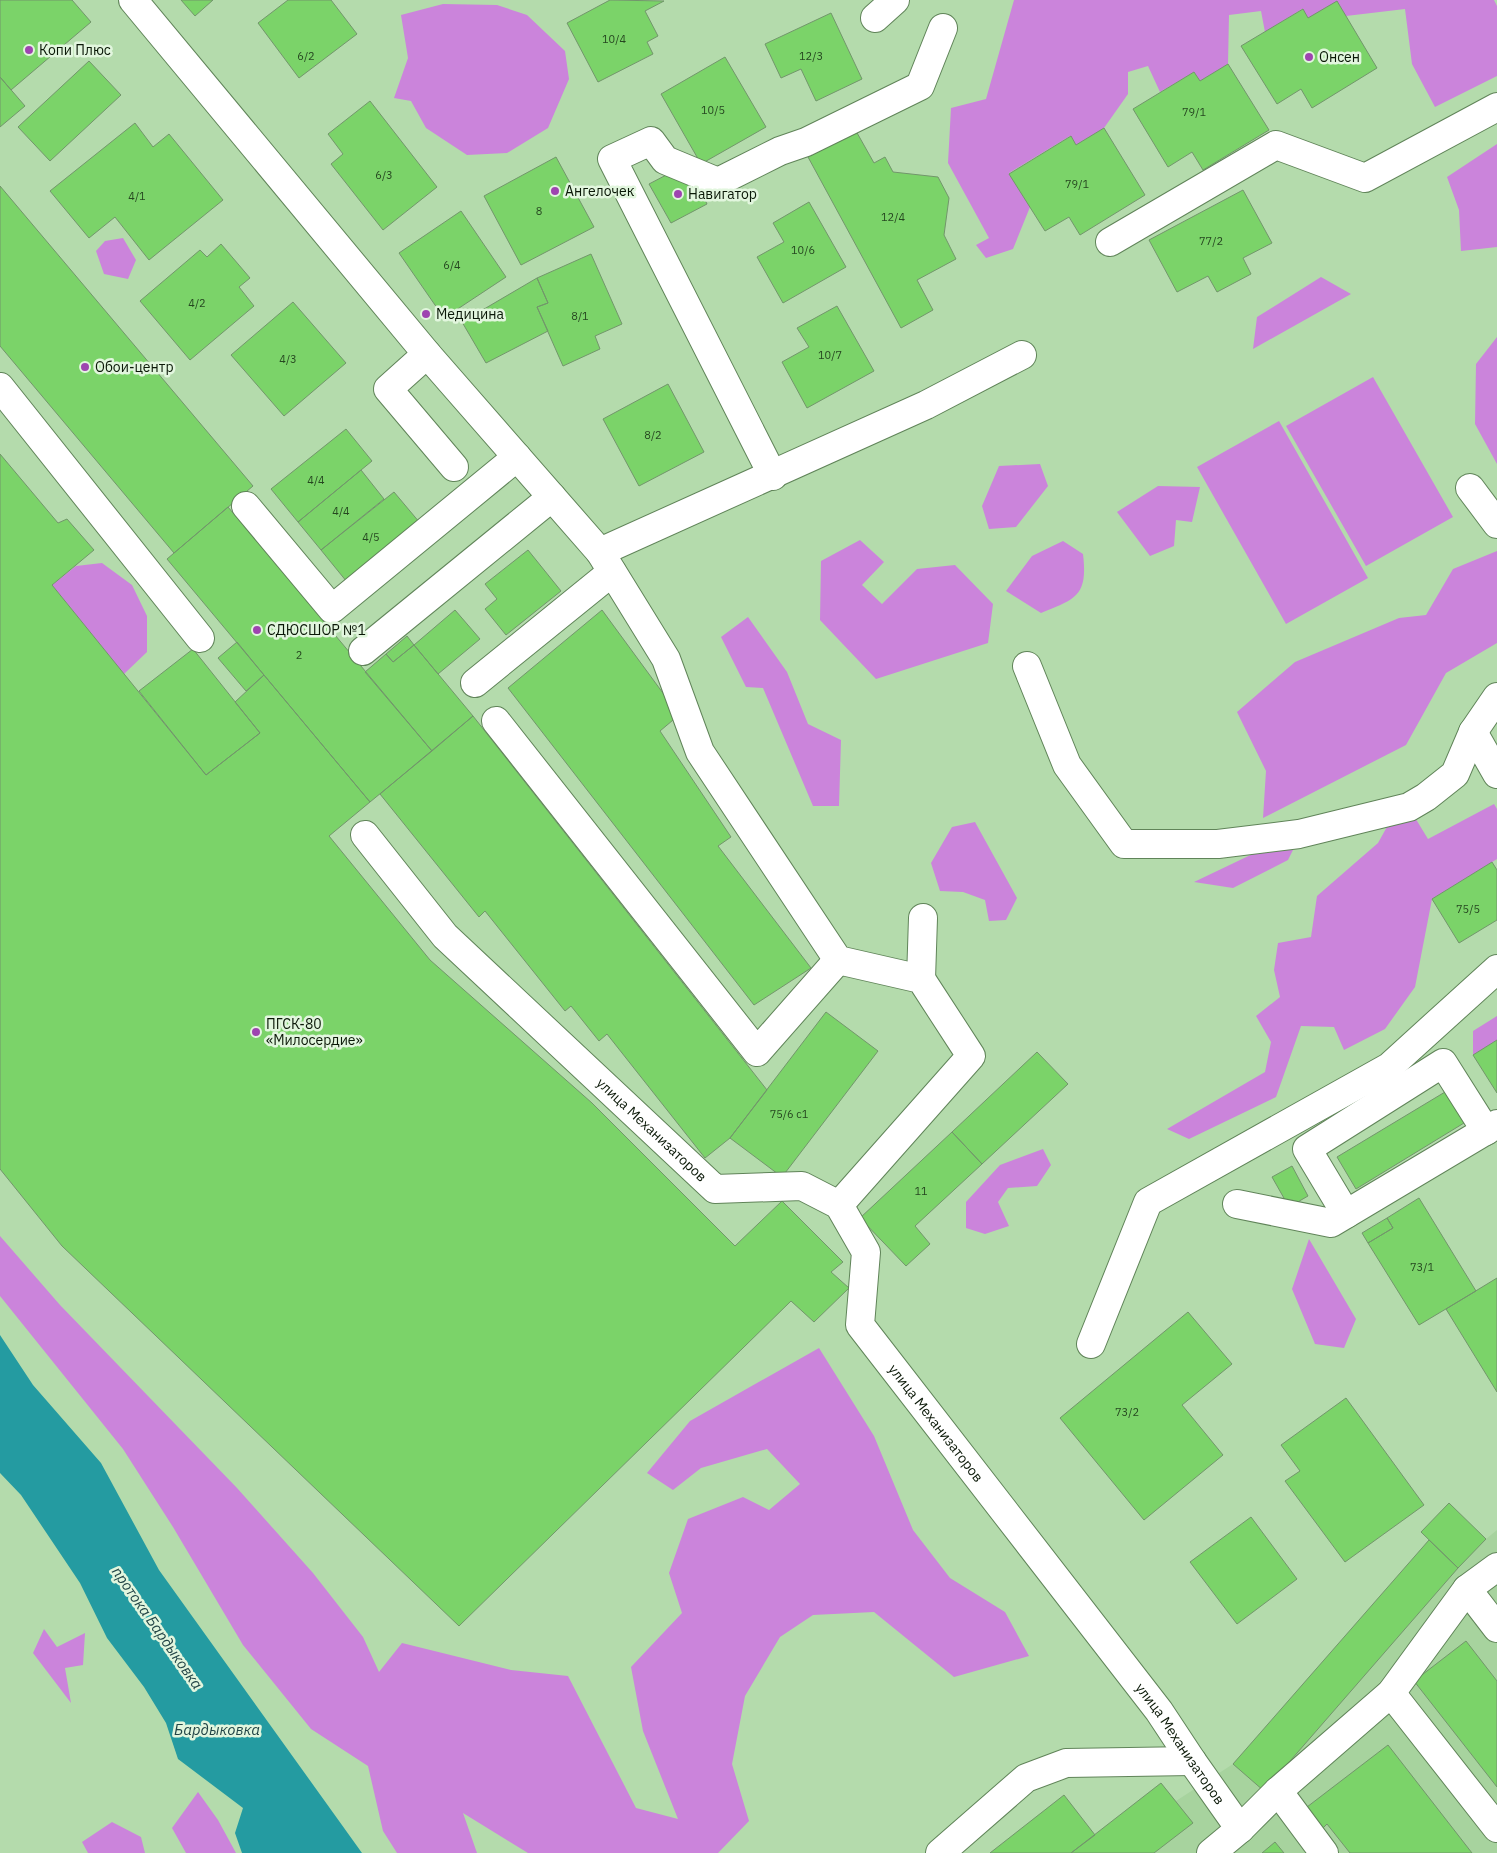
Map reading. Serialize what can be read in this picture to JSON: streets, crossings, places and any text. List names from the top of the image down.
{
  "streets": {
    "lane": ["улица Механизаторов"]
  },
  "water": ["протока Бардыковка", "Бардыковка"],
  "places": [
    "Копи Плюс",
    "Онсен",
    "Ангелочек",
    "Навигатор",
    "Медицина",
    "Обои-центр",
    "СДЮСШОР №1",
    "ПГСК-80 «Милосердие»"
  ],
  "house_numbers": [
    "10/4",
    "6/2",
    "12/3",
    "10/5",
    "79/1",
    "6/3",
    "79/1",
    "4/1",
    "8",
    "12/4",
    "77/2",
    "10/6",
    "6/4",
    "4/2",
    "8/1",
    "10/7",
    "4/3",
    "8/2",
    "4/4",
    "4/4",
    "4/5",
    "2",
    "75/5",
    "75/6 с1",
    "11",
    "73/1",
    "73/2"
  ]
}
